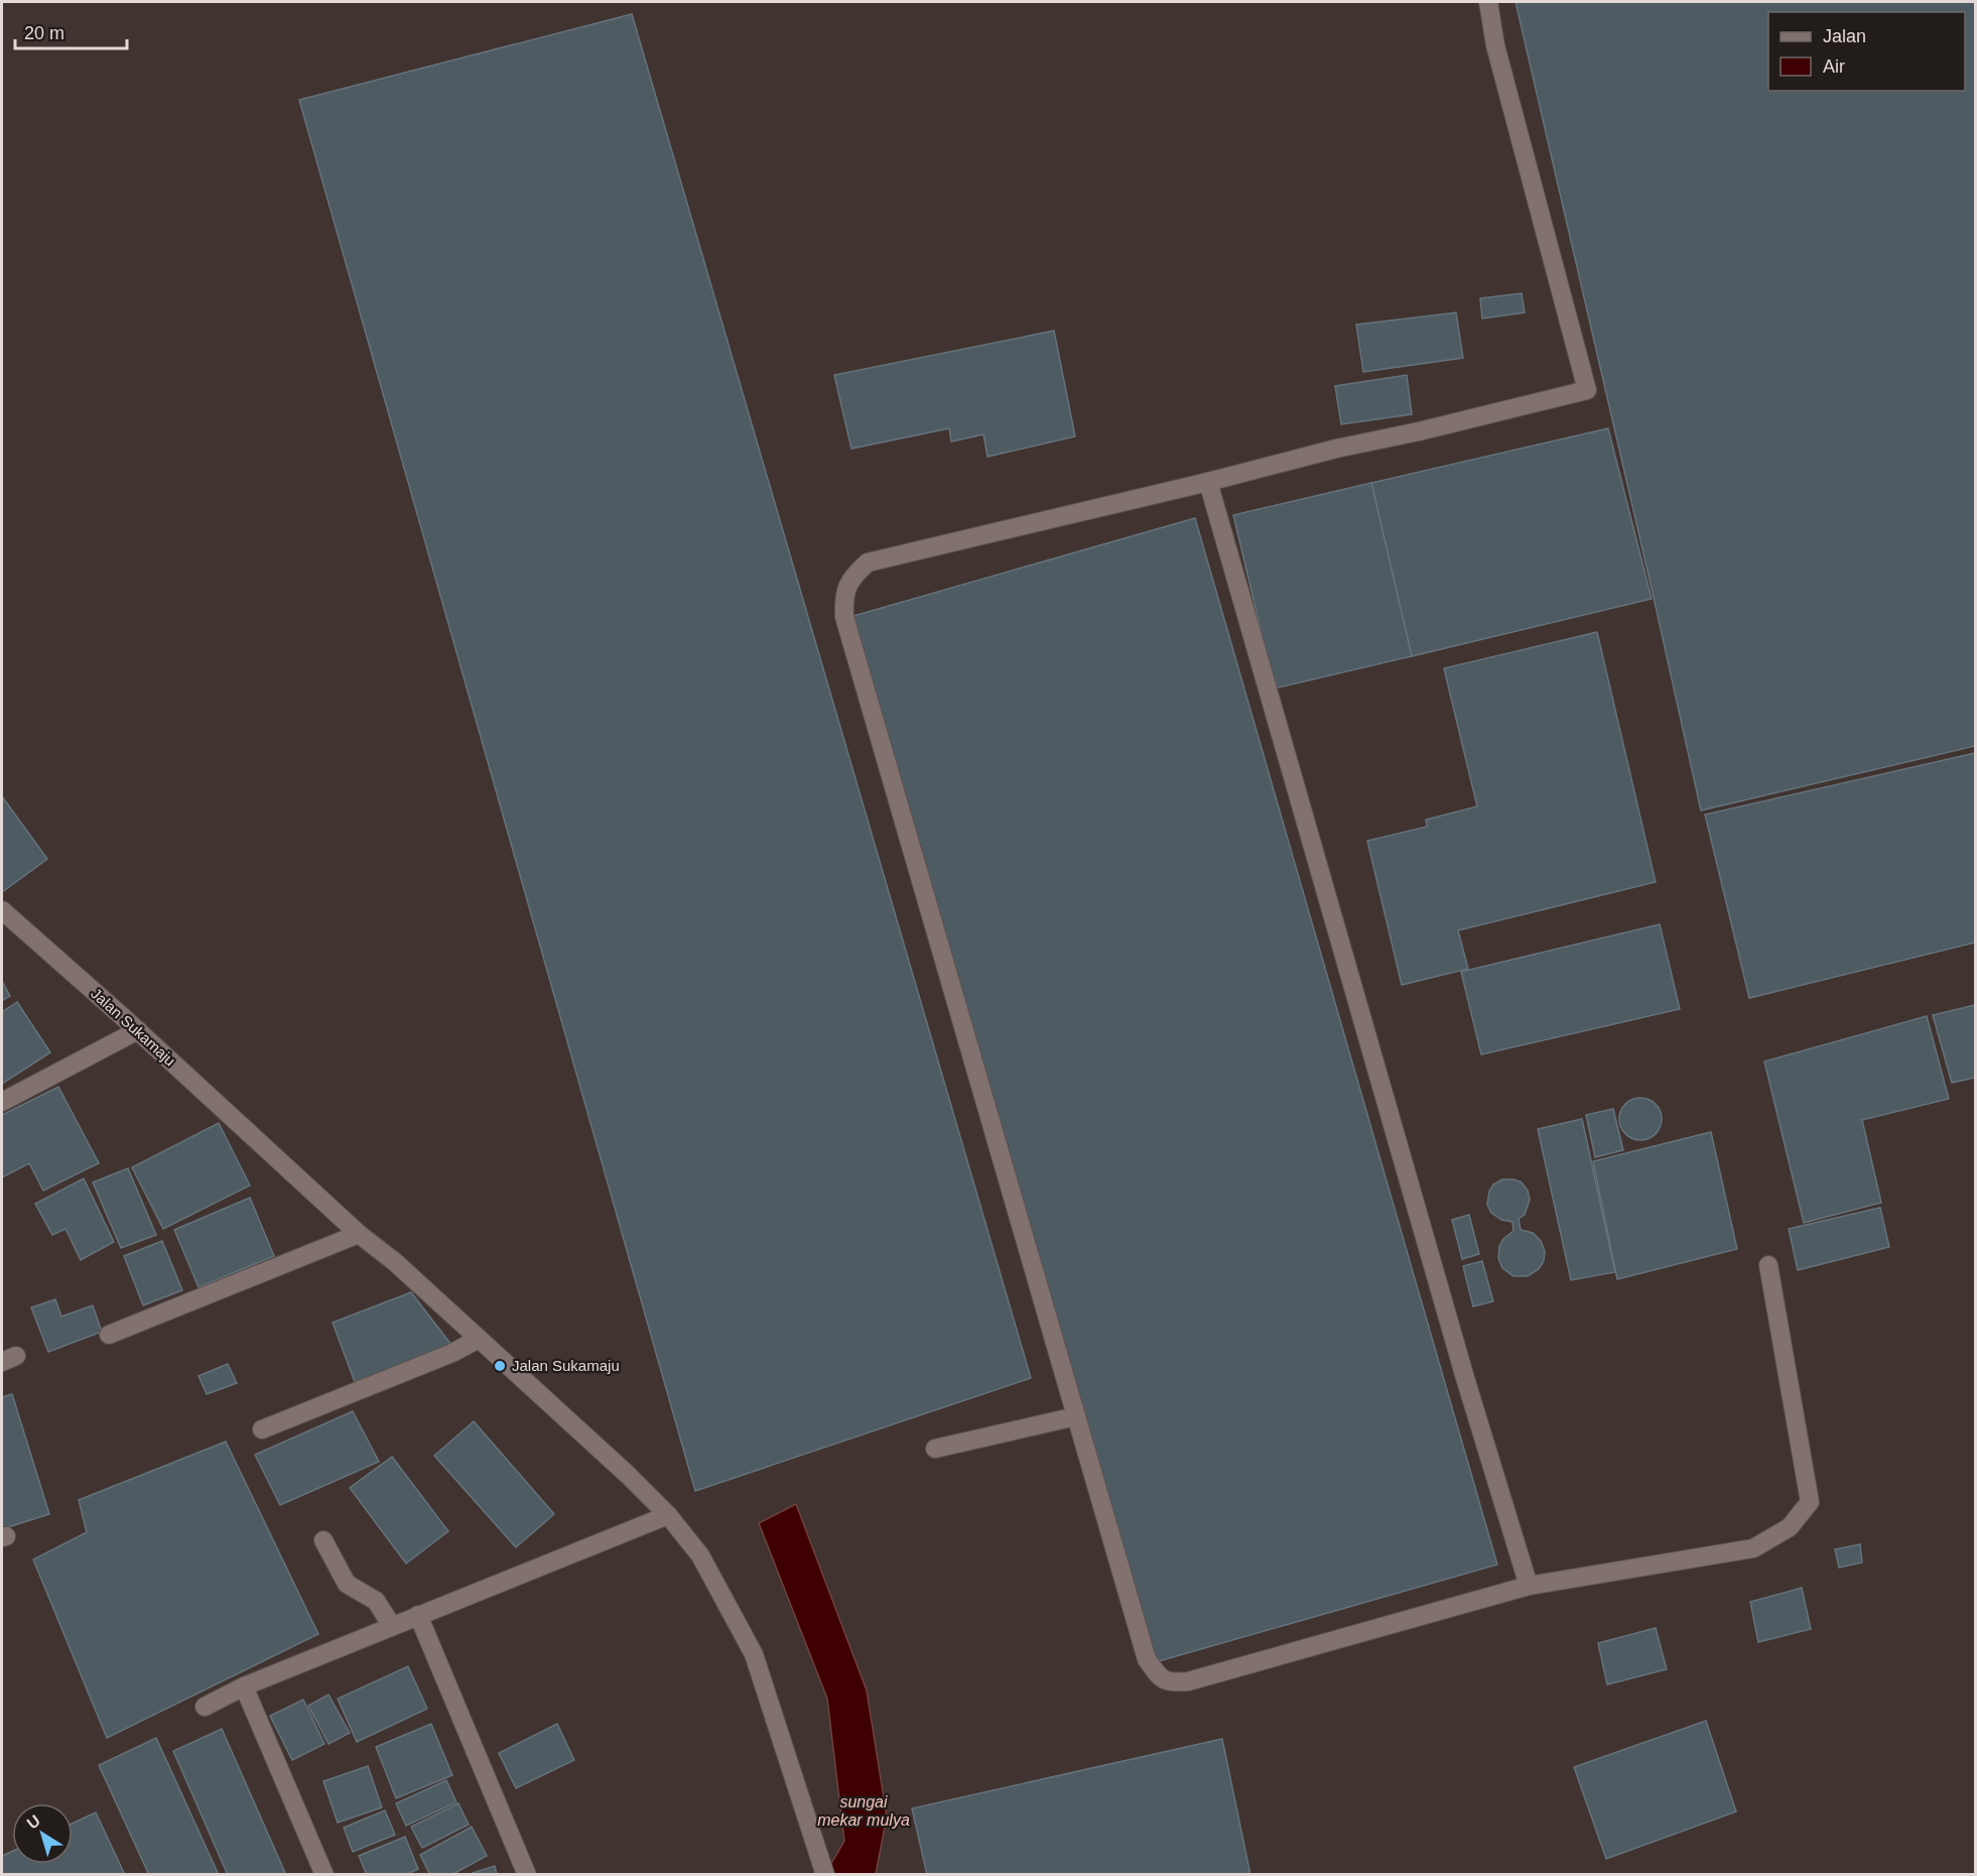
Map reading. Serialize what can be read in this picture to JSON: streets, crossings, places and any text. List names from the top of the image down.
{
  "streets": {
    "street": ["Jalan Sukamaju"]
  },
  "water": ["sungai mekar mulya"],
  "places": ["Jalan Sukamaju"],
  "legend": ["Jalan", "Air"],
  "scale_bar": "20 m",
  "north": "top left"
}
